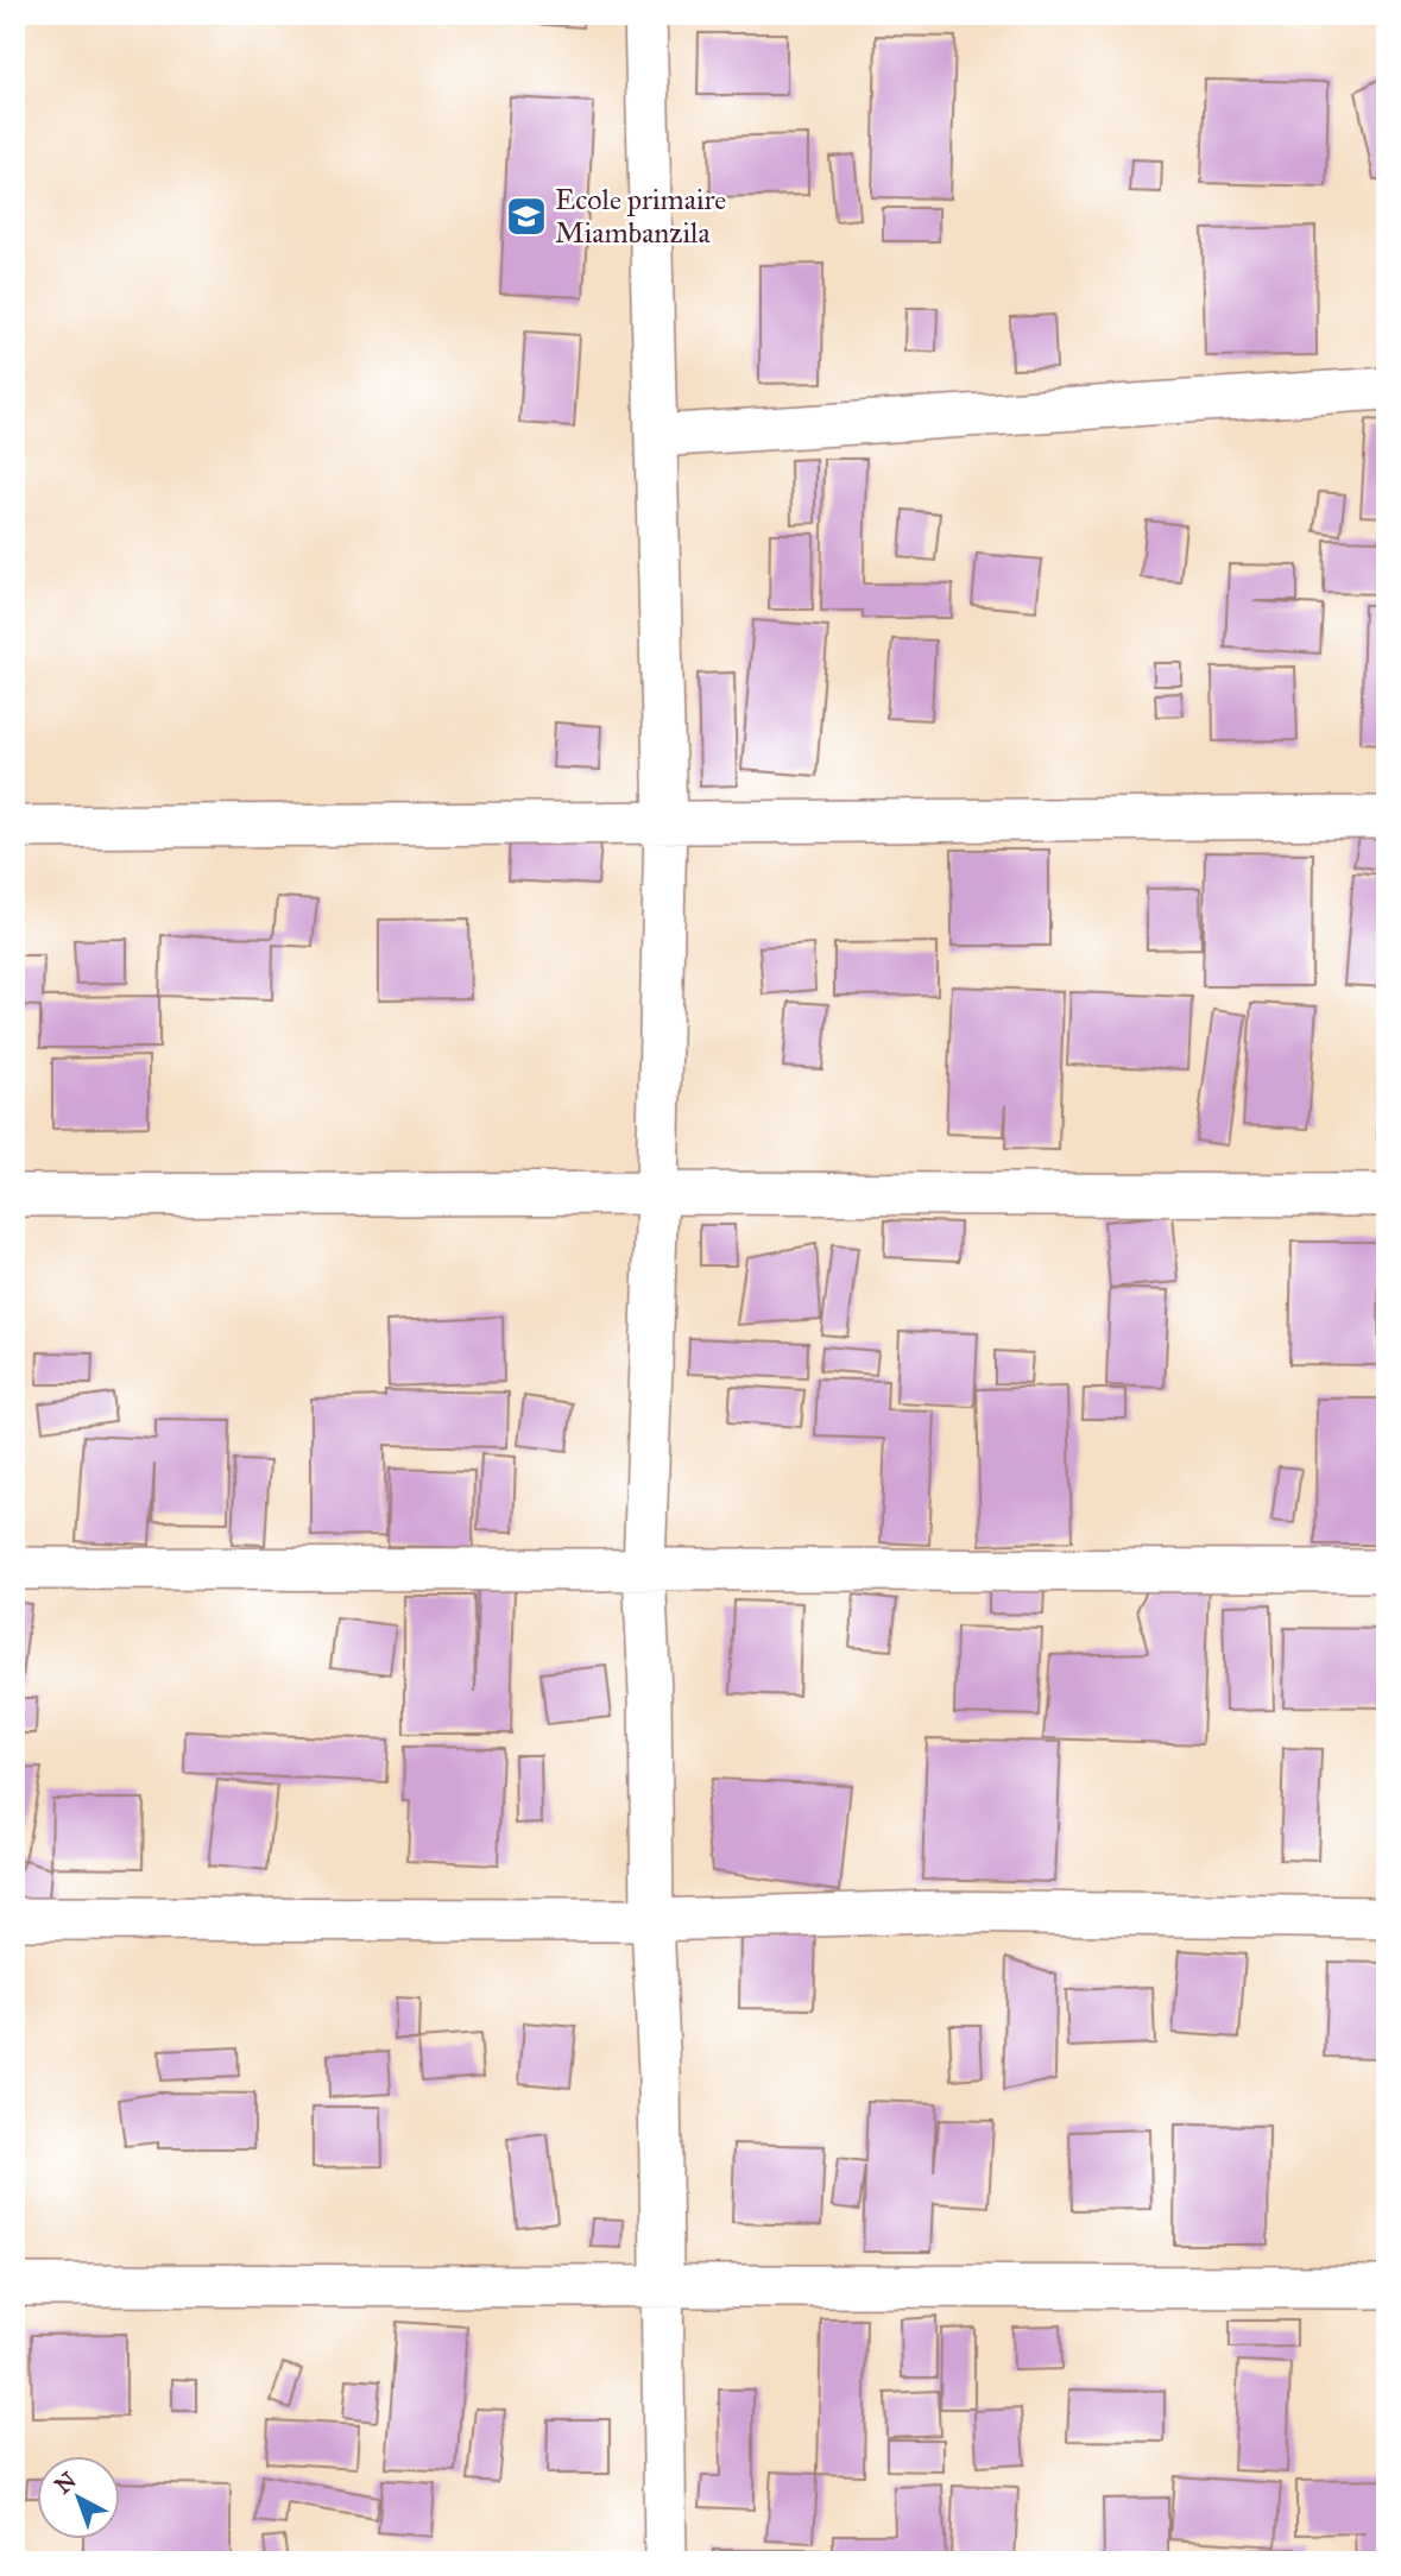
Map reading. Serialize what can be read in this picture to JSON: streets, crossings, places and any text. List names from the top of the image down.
{
  "places": {
    "school or university": ["Ecole primaire Miambanzila"]
  },
  "north": "top left"
}
